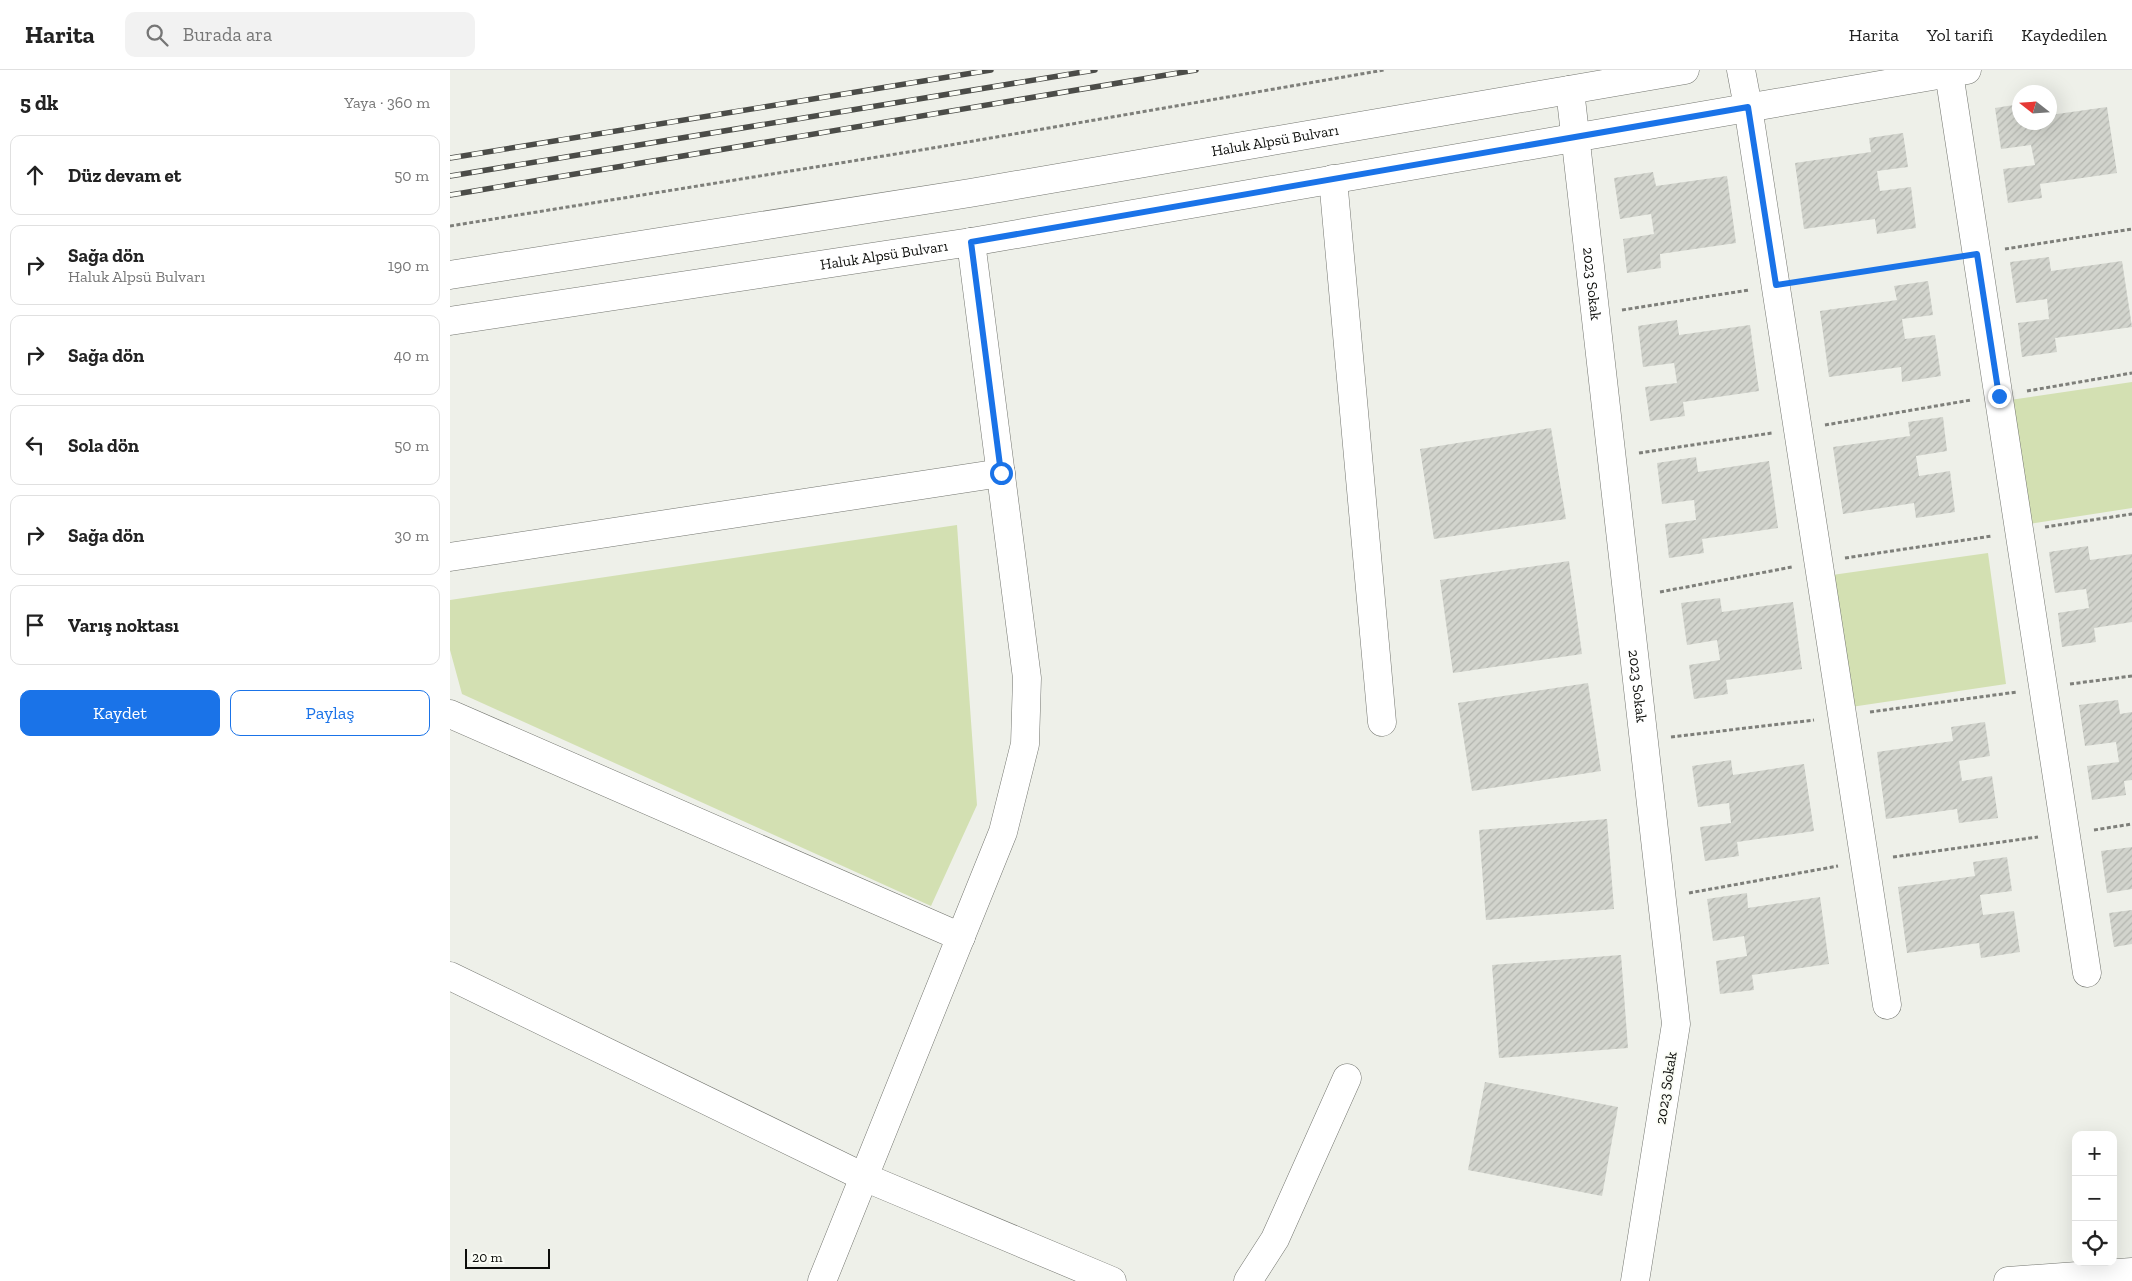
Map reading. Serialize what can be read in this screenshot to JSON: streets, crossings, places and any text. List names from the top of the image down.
{
  "streets": {
    "street": ["Haluk Alpsü Bulvarı", "2023 Sokak"]
  },
  "crossings": [
    ["Haluk Alpsü Bulvarı", "2023 Sokak"]
  ],
  "scale_bar": "20 m",
  "north": "left",
  "page": {
    "header": "Harita",
    "search": "Burada ara",
    "nav": ["Harita", "Yol tarifi", "Kaydedilen"],
    "heading": ["5 dk", "Yaya · 360 m"],
    "list": [
      ["Düz devam et", "50 m"],
      ["Sağa dön", "Haluk Alpsü Bulvarı", "190 m"],
      ["Sağa dön", "40 m"],
      ["Sola dön", "50 m"],
      ["Sağa dön", "30 m"],
      "Varış noktası"
    ],
    "buttons": ["Kaydet", "Paylaş"],
    "map_buttons": ["+", "−"],
    "scale": "20 m"
  }
}
